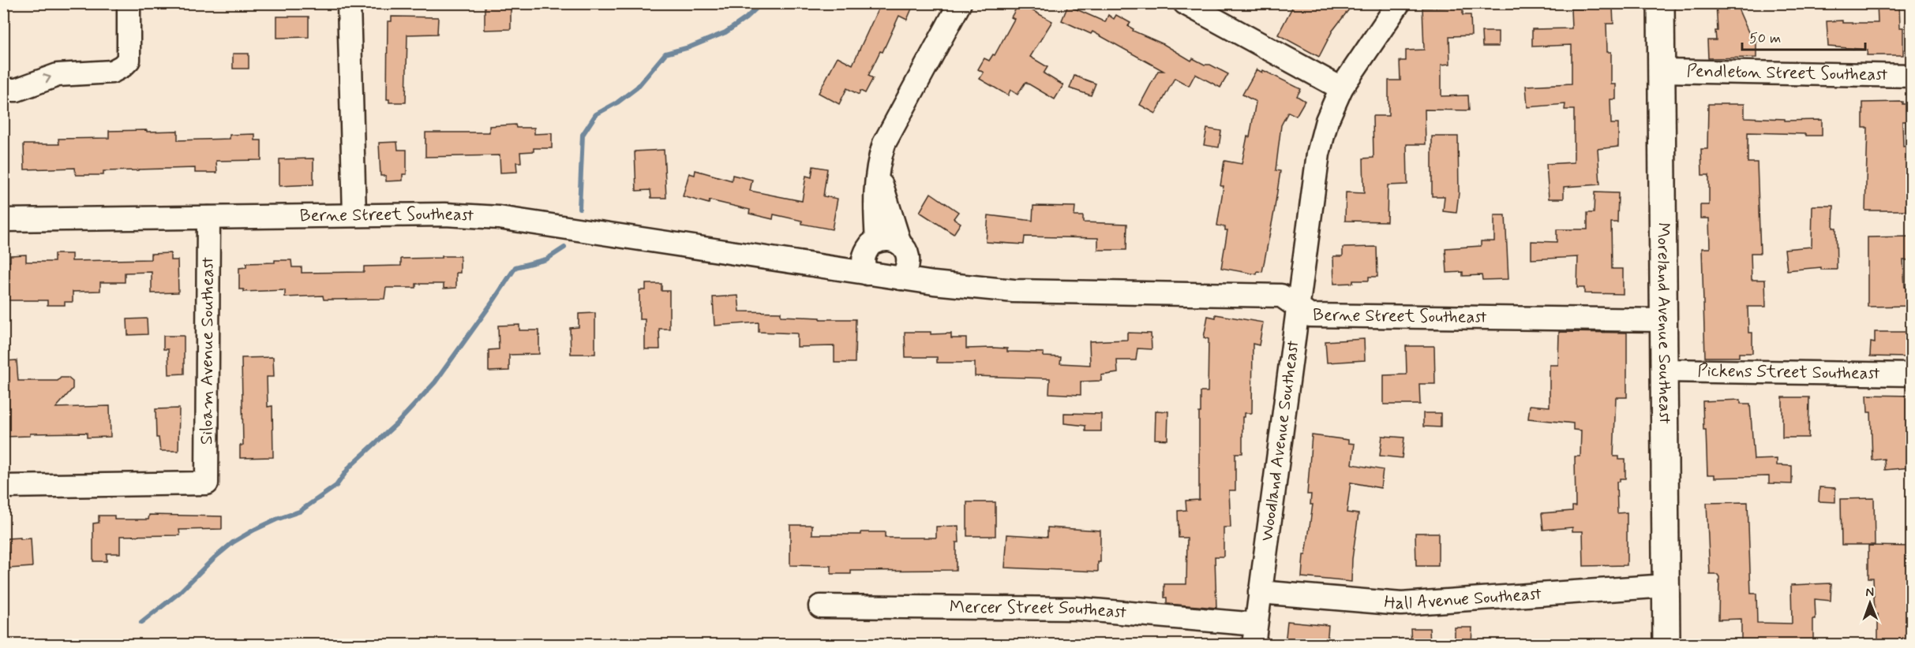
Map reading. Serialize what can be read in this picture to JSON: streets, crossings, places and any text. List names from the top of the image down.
{
  "streets": {
    "highway": ["Moreland Avenue Southeast"],
    "street": [
      "Pendleton Street Southeast",
      "Berne Street Southeast",
      "Siloam Avenue Southeast",
      "Pickens Street Southeast",
      "Woodland Avenue Southeast",
      "Hall Avenue Southeast",
      "Mercer Street Southeast"
    ]
  },
  "crossings": [
    ["Pendleton Street Southeast", "Moreland Avenue Southeast"],
    ["Berne Street Southeast", "Moreland Avenue Southeast"],
    ["Berne Street Southeast", "Siloam Avenue Southeast"],
    ["Berne Street Southeast", "Woodland Avenue Southeast"],
    ["Moreland Avenue Southeast", "Pickens Street Southeast"],
    ["Moreland Avenue Southeast", "Hall Avenue Southeast"],
    ["Woodland Avenue Southeast", "Hall Avenue Southeast"],
    ["Woodland Avenue Southeast", "Mercer Street Southeast"]
  ],
  "scale_bar": "50 m",
  "north": "top"
}
